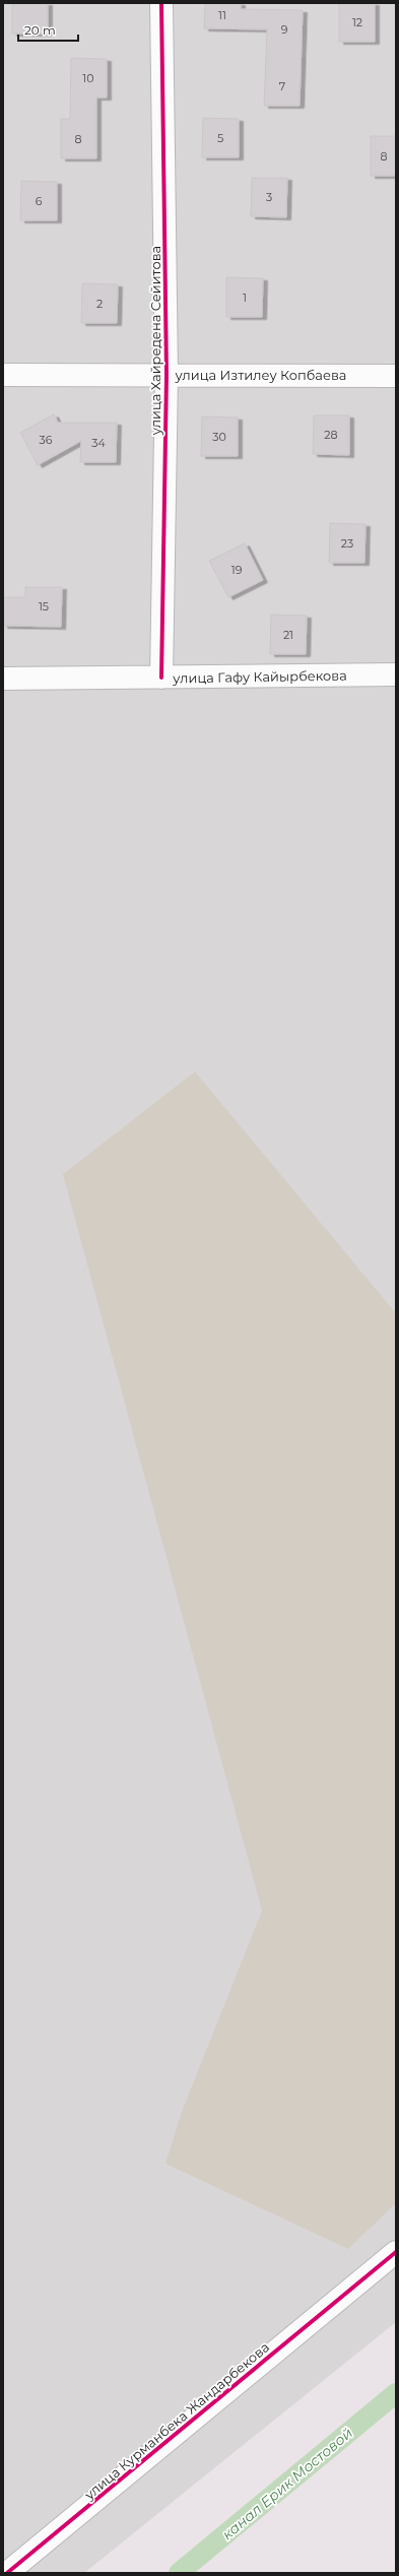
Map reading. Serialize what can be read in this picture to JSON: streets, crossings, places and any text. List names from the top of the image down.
{
  "streets": {
    "street": [
      "улица Хайредена Сейитова",
      "улица Изтилеу Копбаева",
      "улица Гафу Кайырбекова",
      "улица Курманбека Жандарбекова"
    ]
  },
  "crossings": [
    ["улица Хайредена Сейитова", "улица Изтилеу Копбаева"],
    ["улица Хайредена Сейитова", "улица Гафу Кайырбекова"]
  ],
  "water": ["канал Ерик Мостовой"],
  "house_numbers": [
    "11",
    "12",
    "9",
    "10",
    "7",
    "5",
    "8",
    "8",
    "3",
    "6",
    "1",
    "2",
    "28",
    "30",
    "36",
    "34",
    "23",
    "19",
    "15",
    "21"
  ],
  "scale_bar": "20 m"
}
